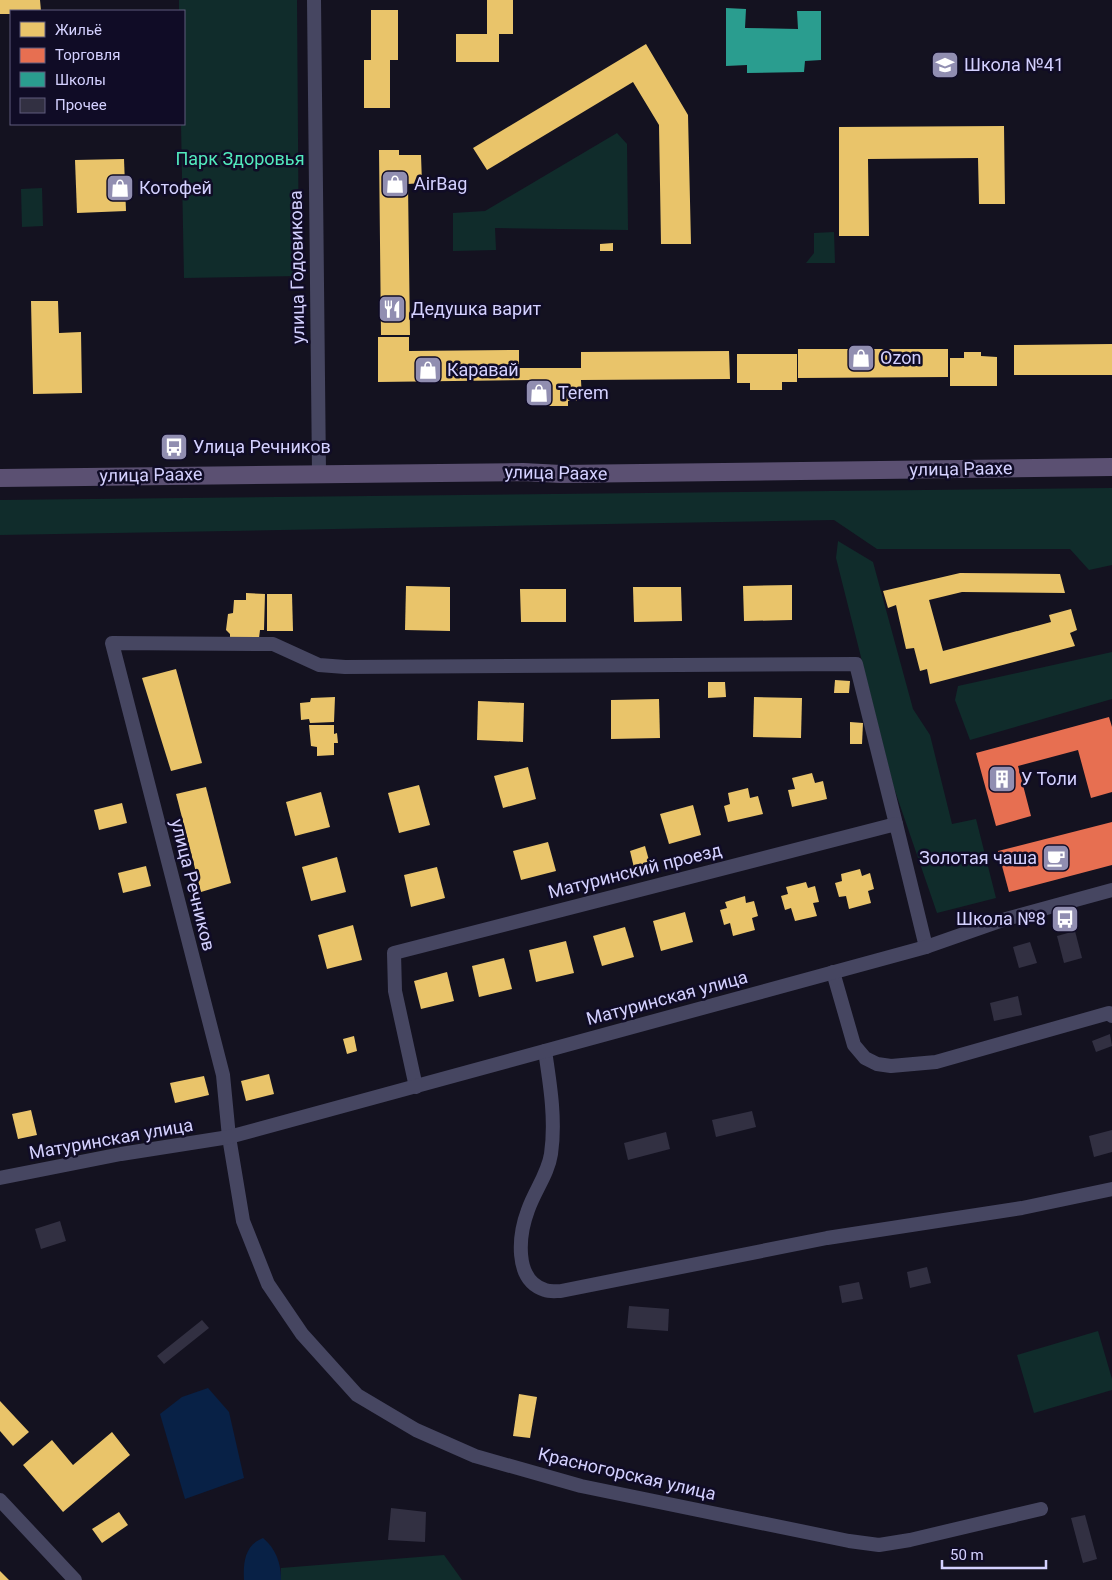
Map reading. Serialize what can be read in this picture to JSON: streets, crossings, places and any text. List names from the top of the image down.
{
  "streets": {
    "main road": ["улица Раахе"],
    "street": [
      "улица Годовикова",
      "Матуринский проезд",
      "улица Речников",
      "Матуринская улица",
      "Красногорская улица"
    ]
  },
  "crossings": [
    ["улица Годовикова", "улица Раахе"],
    ["Матуринский проезд", "улица Речников"],
    ["Матуринский проезд", "Матуринская улица"],
    ["улица Речников", "Матуринская улица"],
    ["улица Речников", "Красногорская улица"],
    ["Матуринская улица", "Красногорская улица"]
  ],
  "parks": ["Парк Здоровья"],
  "places": {
    "school or university": ["Школа №41"],
    "shop": [
      "AirBag",
      "Котофей",
      "Ozon",
      "Каравай",
      "Terem"
    ],
    "restaurant": ["Дедушка варит"],
    "bus stop": ["Улица Речников", "Школа №8"],
    "building": ["У Толи"],
    "cafe": ["Золотая чаша"]
  },
  "legend": [
    "Жильё",
    "Торговля",
    "Школы",
    "Прочее"
  ],
  "scale_bar": "50 m"
}
